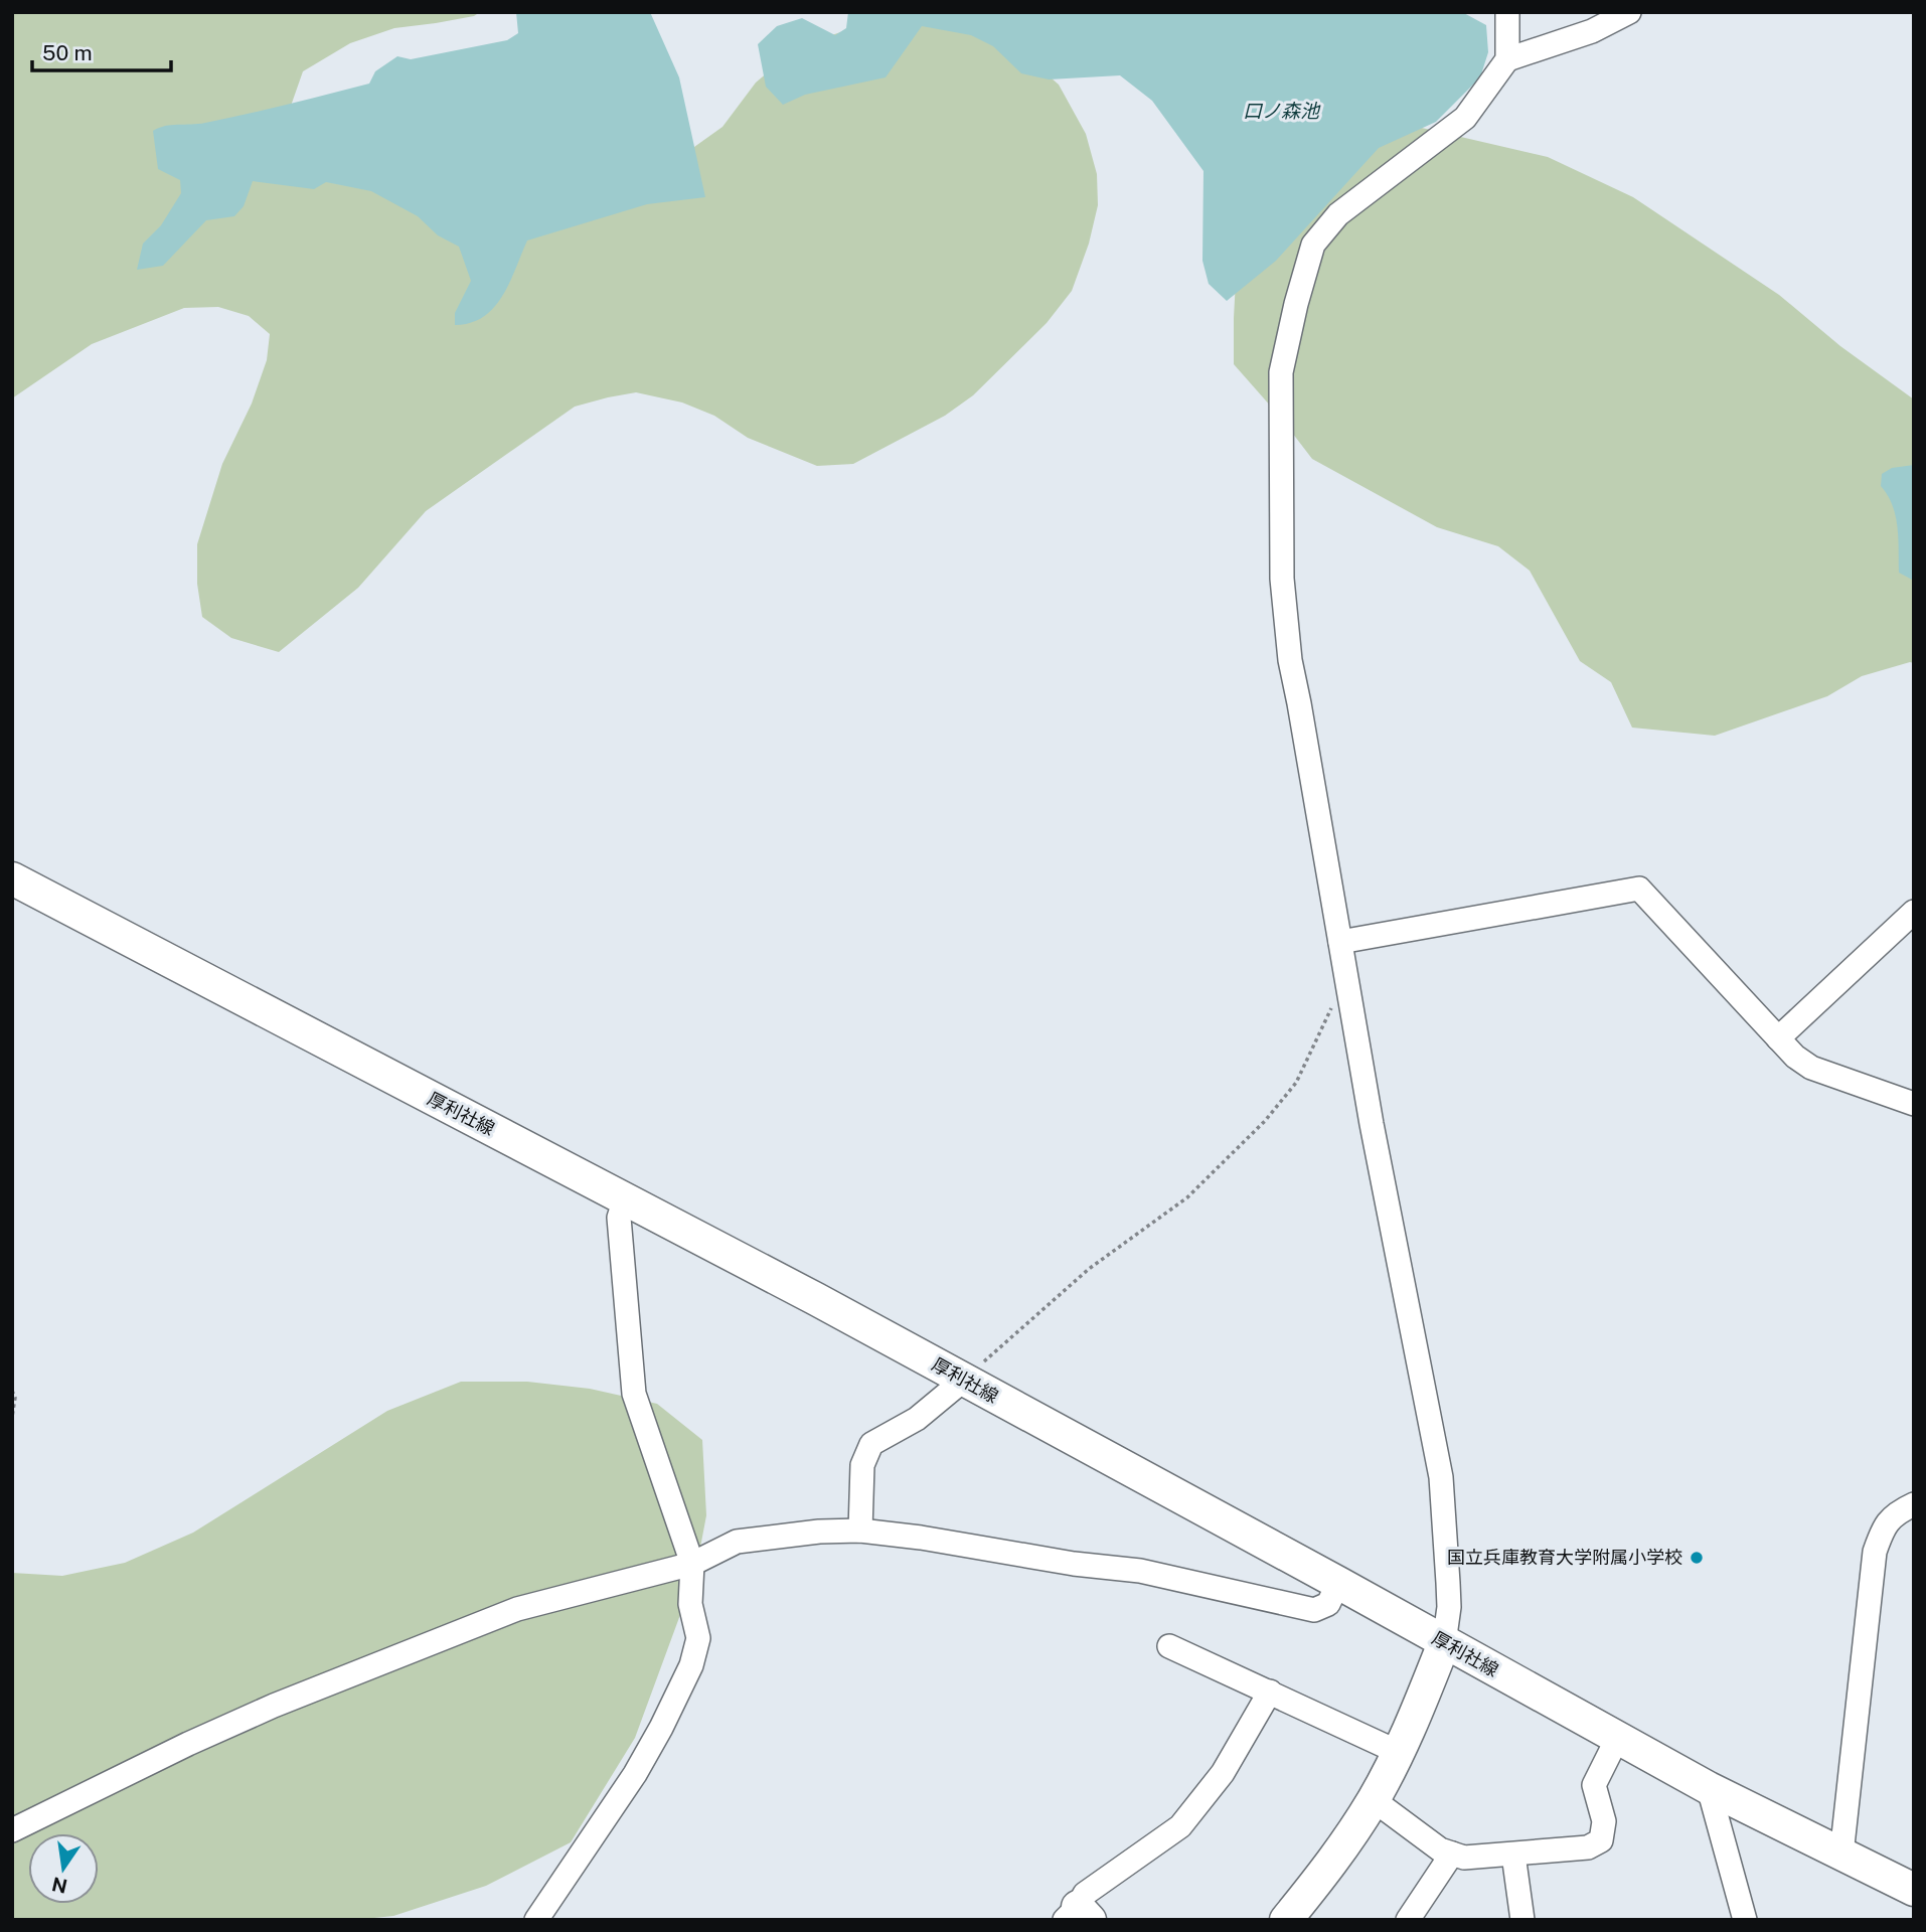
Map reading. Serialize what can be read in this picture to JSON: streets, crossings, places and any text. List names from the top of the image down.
{
  "streets": {
    "main road": ["厚利社線"]
  },
  "water": ["口ノ森池"],
  "places": ["国立兵庫教育大学附属小学校"],
  "scale_bar": "50 m",
  "north": "bottom"
}
